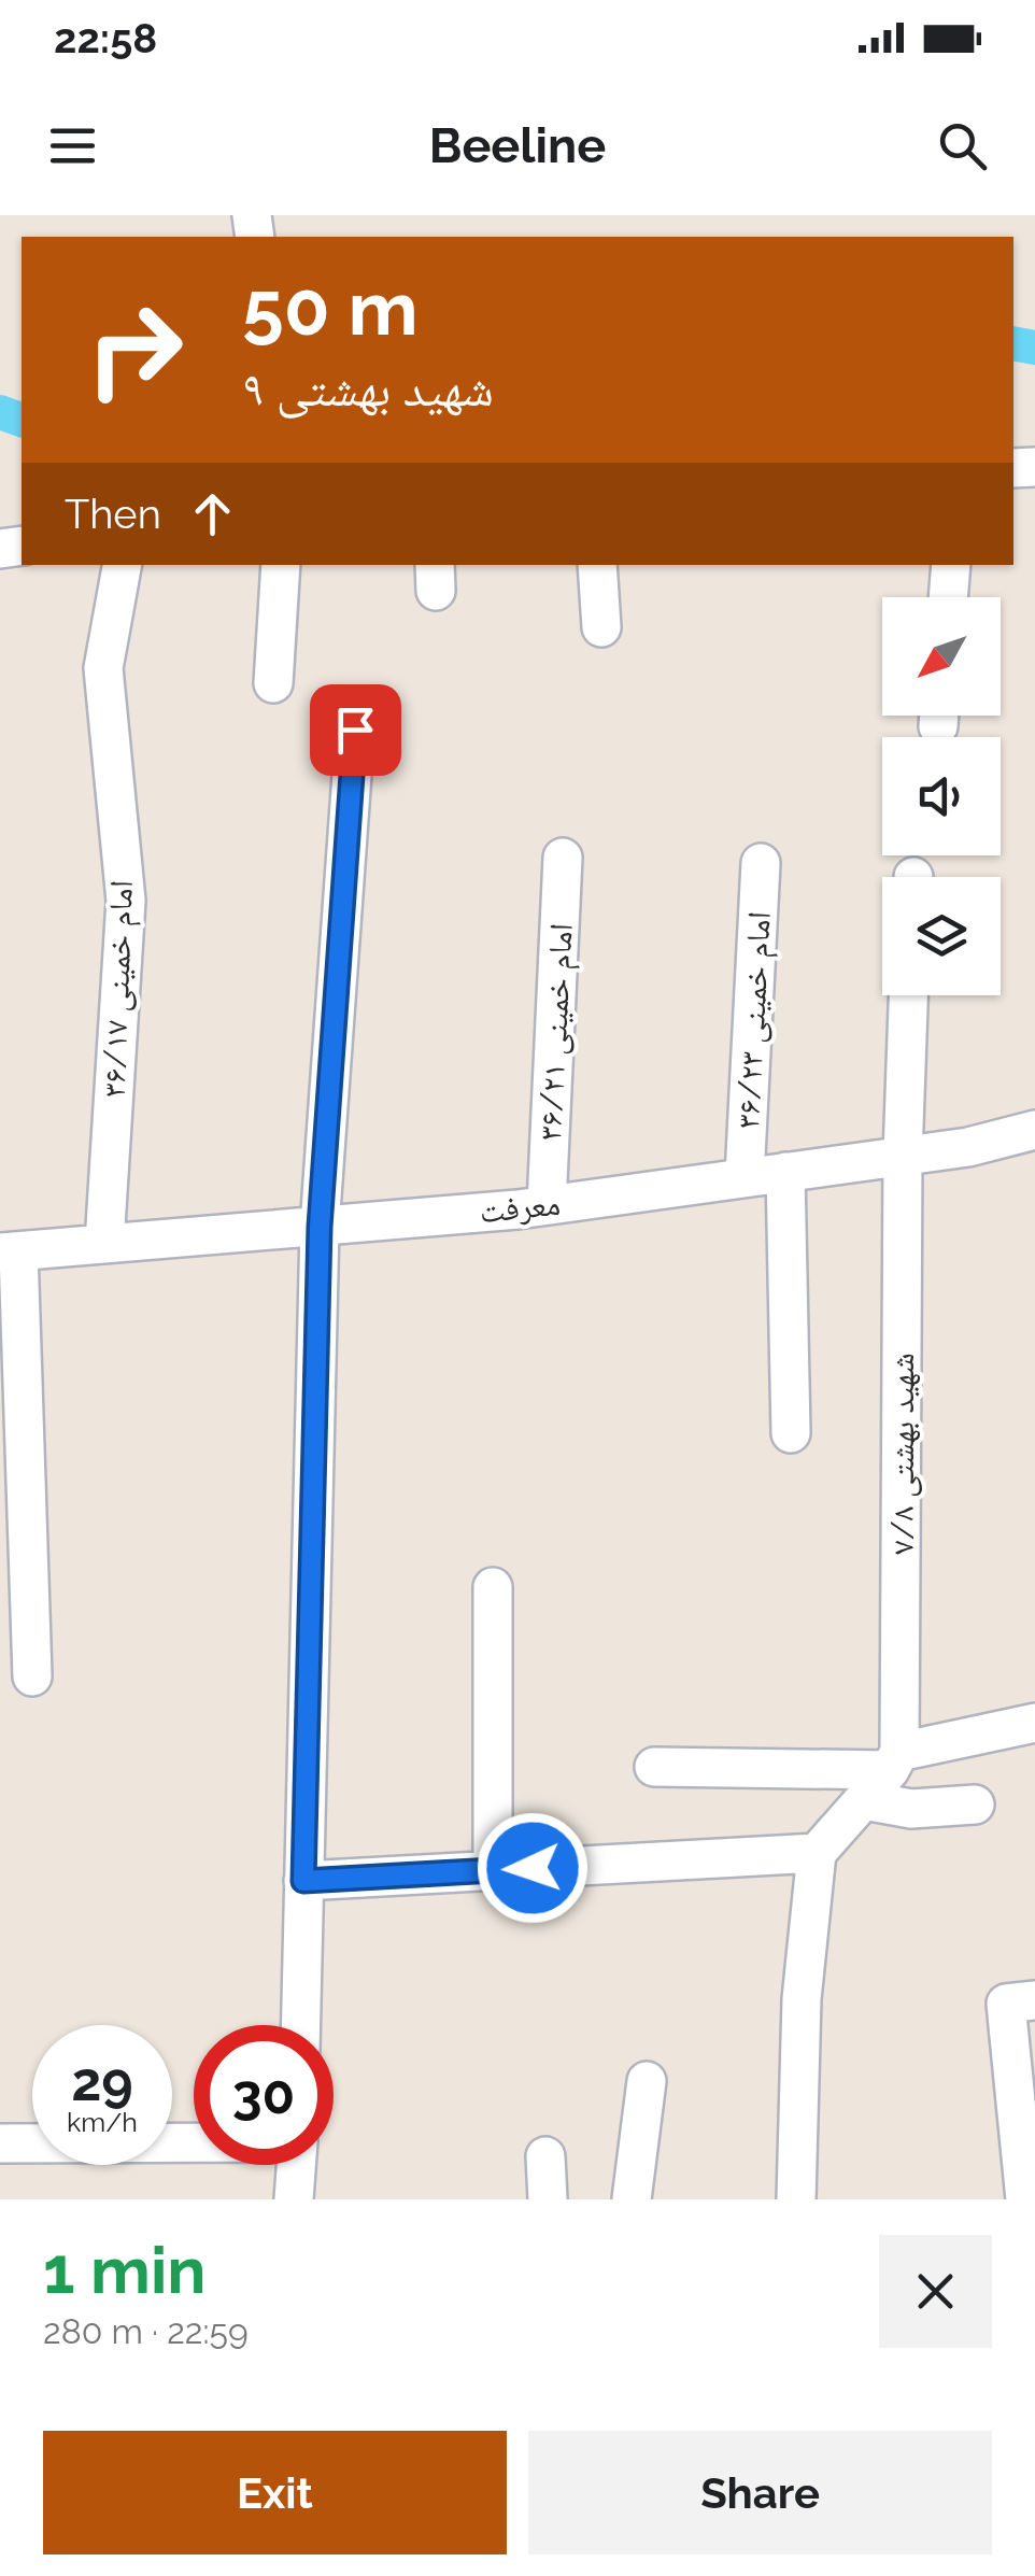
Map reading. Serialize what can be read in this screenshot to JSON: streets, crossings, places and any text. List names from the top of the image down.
{
  "streets": {
    "street": [
      "امام خمینی ۳۶/۱۷",
      "امام خمینی ۳۶/۲۳",
      "امام خمینی ۳۶/۲۱",
      "معرفت",
      "شهید بهشتی ۷/۸"
    ]
  },
  "crossings": [
    ["امام خمینی ۳۶/۱۷", "معرفت"],
    ["امام خمینی ۳۶/۲۳", "معرفت"],
    ["امام خمینی ۳۶/۲۱", "معرفت"],
    ["معرفت", "شهید بهشتی ۷/۸"]
  ],
  "north": "bottom left",
  "page": {
    "status": "22:58",
    "header": "Beeline",
    "turn": ["50 m", "شهید بهشتی ۹"],
    "then": "Then",
    "speed": "29 km/h",
    "limit": "30",
    "heading": ["1 min", "280 m · 22:59"],
    "buttons": ["Exit", "Share"]
  }
}
